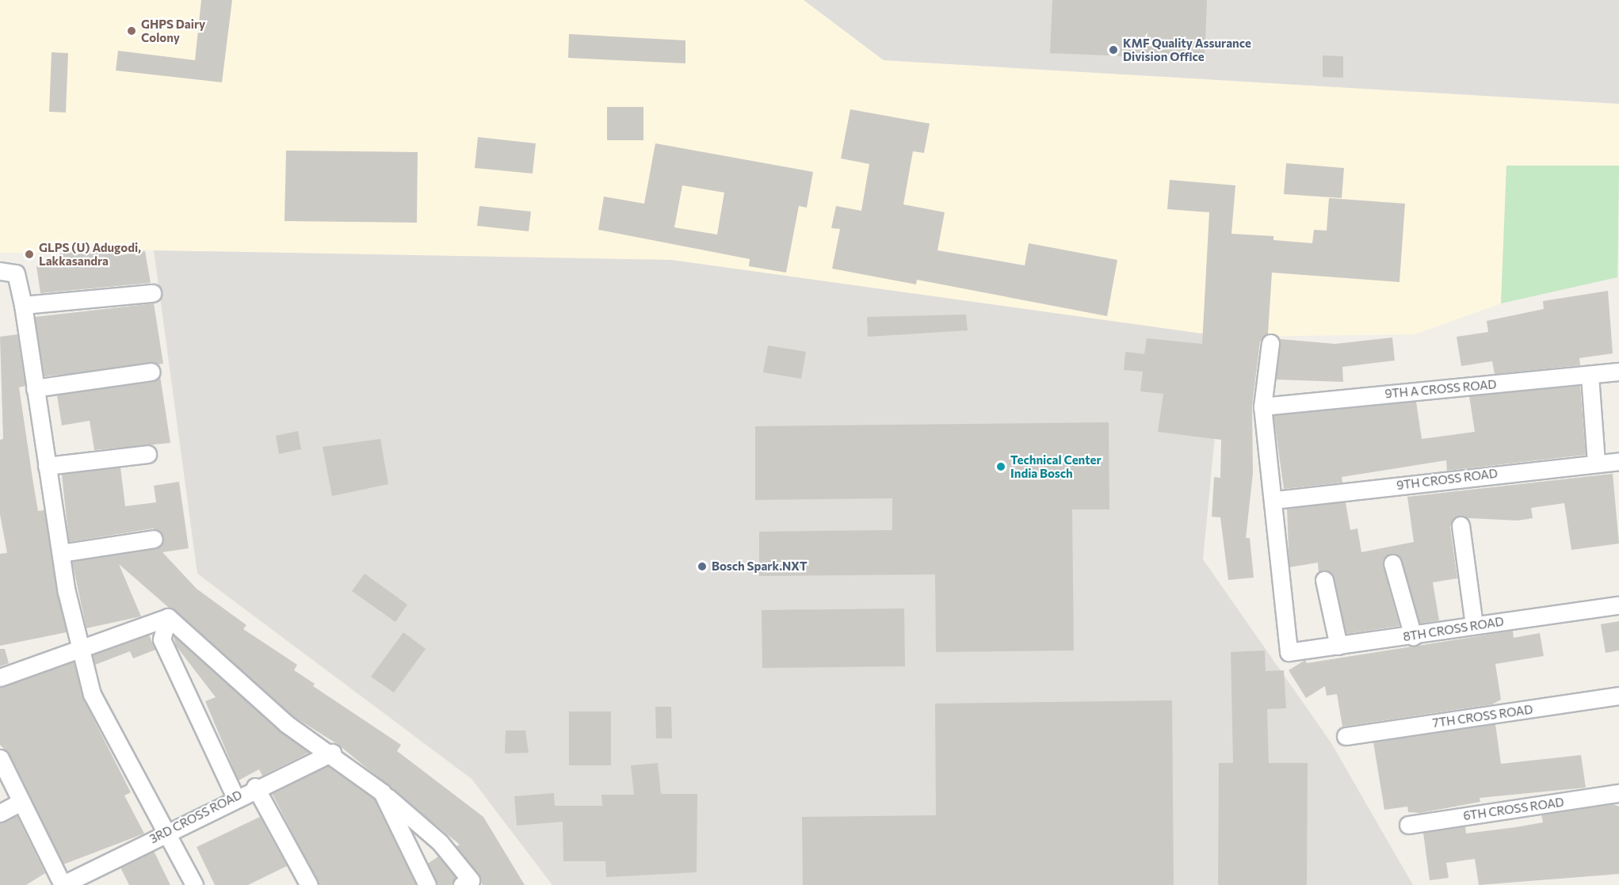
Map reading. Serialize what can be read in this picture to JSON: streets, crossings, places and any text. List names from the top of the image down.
{
  "streets": {
    "street": [
      "9TH A CROSS ROAD",
      "9TH CROSS ROAD",
      "8TH CROSS ROAD",
      "7TH CROSS ROAD",
      "6TH CROSS ROAD",
      "3RD CROSS ROAD"
    ]
  },
  "crossings": [
    ["9TH CROSS ROAD", "8TH CROSS ROAD"]
  ],
  "places": [
    "GHPS Dairy Colony",
    "KMF Quality Assurance Division Office",
    "GLPS (U) Adugodi, Lakkasandra",
    "Technical Center India Bosch",
    "Bosch Spark.NXT"
  ]
}
